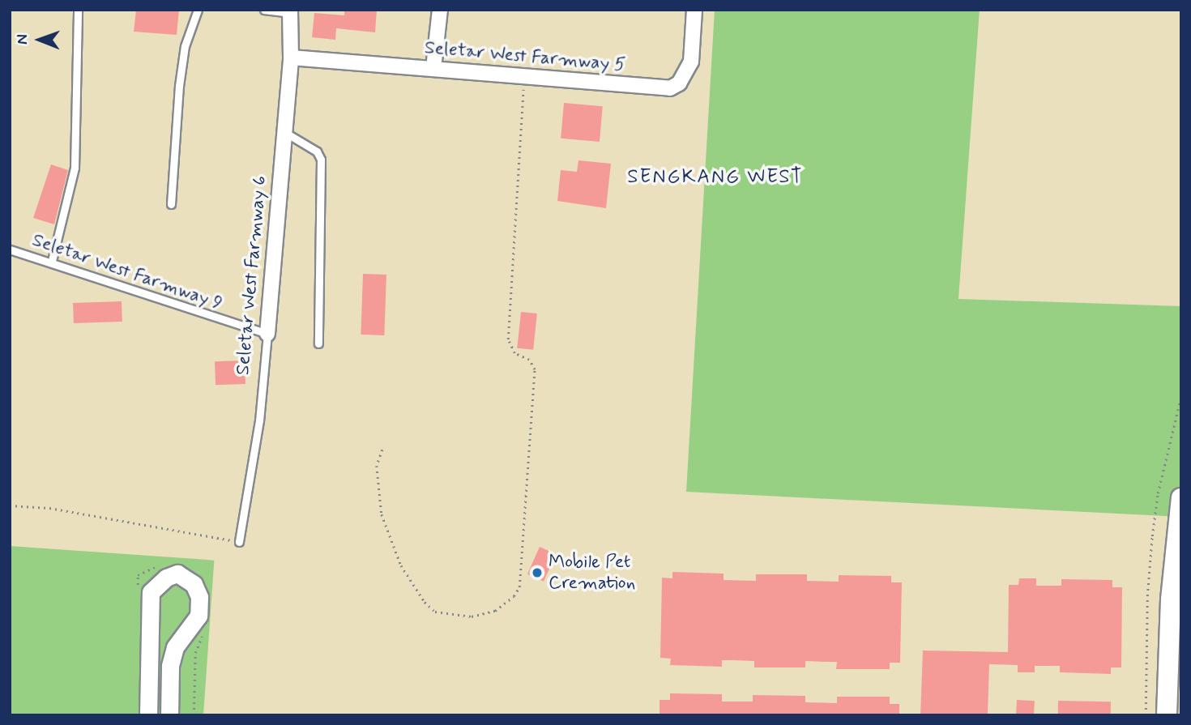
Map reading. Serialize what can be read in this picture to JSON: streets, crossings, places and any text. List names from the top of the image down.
{
  "streets": {
    "street": ["Seletar West Farmway 5", "Seletar West Farmway 6"],
    "lane": ["Seletar West Farmway 9"]
  },
  "crossings": [
    ["Seletar West Farmway 5", "Seletar West Farmway 6"],
    ["Seletar West Farmway 9", "Seletar West Farmway 6"]
  ],
  "districts": ["SENGKANG WEST"],
  "places": ["Mobile Pet Cremation"],
  "north": "left"
}
